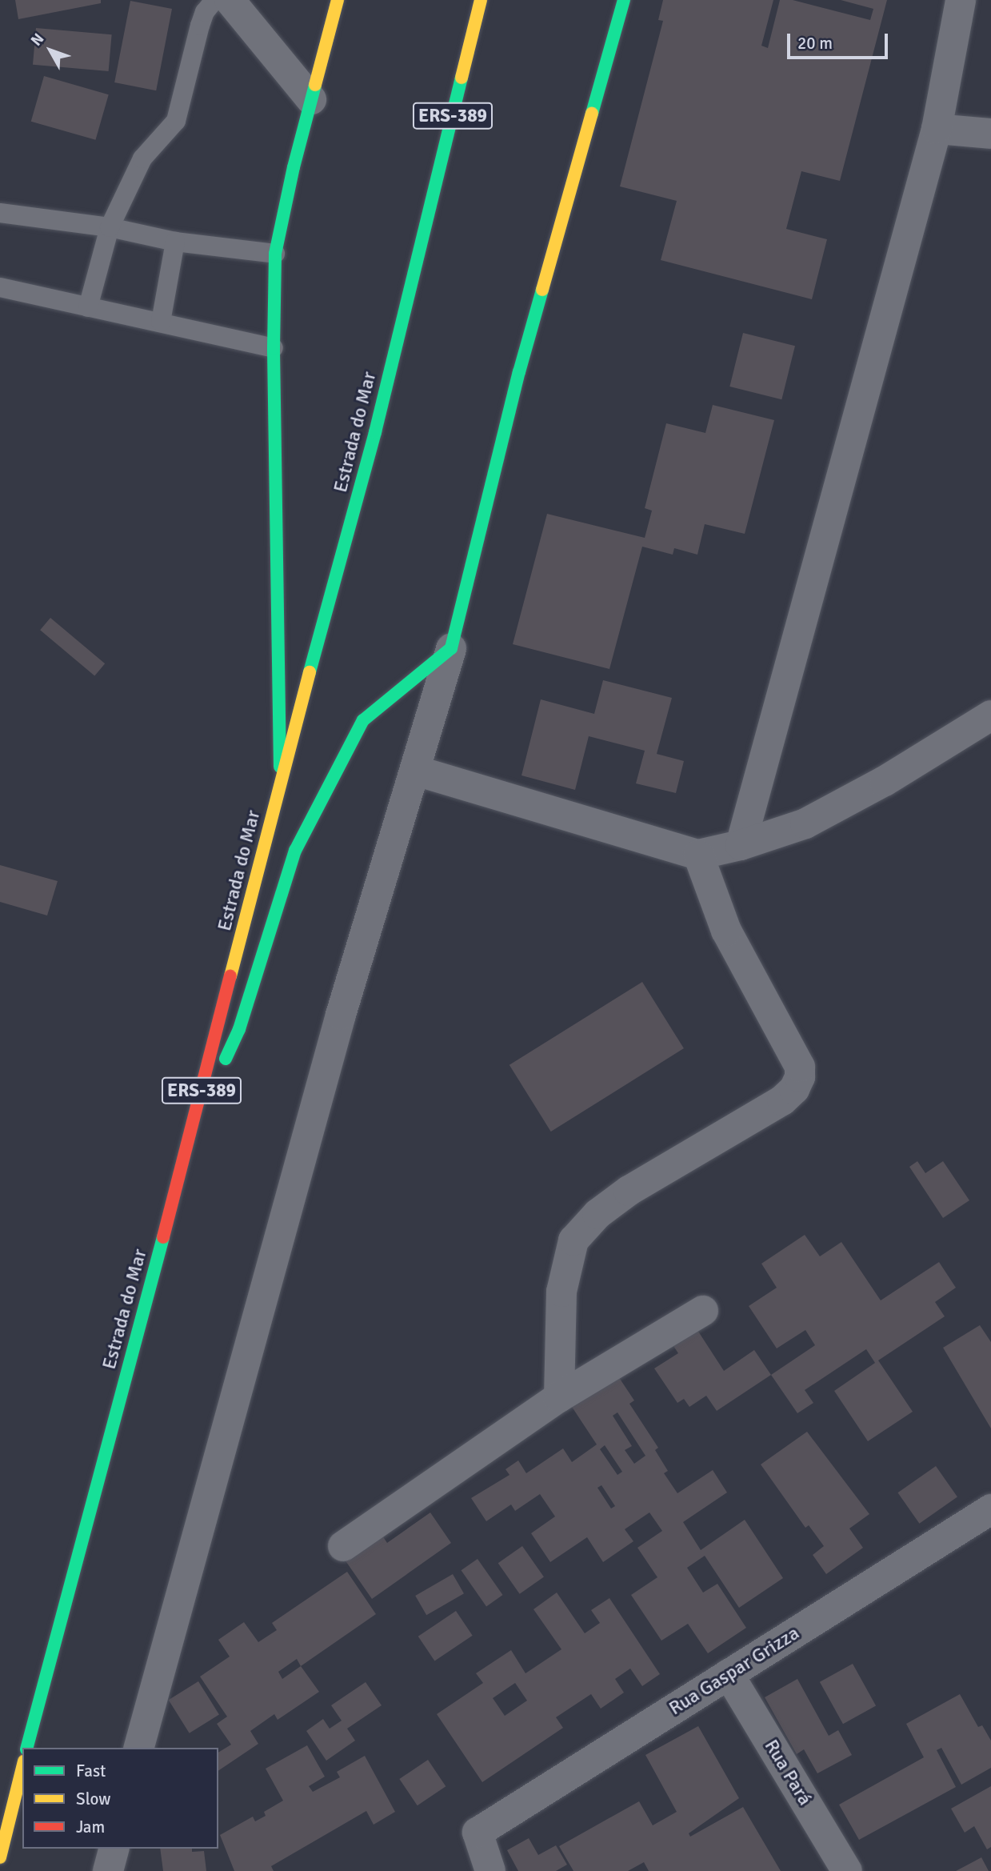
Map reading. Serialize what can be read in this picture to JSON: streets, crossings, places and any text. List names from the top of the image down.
{
  "streets": {
    "main road": ["ERS-389", "Estrada do Mar"],
    "street": ["Rua Gaspar Grizza", "Rua Pará"]
  },
  "crossings": [
    ["Rua Gaspar Grizza", "Rua Pará"]
  ],
  "legend": ["Fast", "Slow", "Jam"],
  "scale_bar": "20 m",
  "north": "top left"
}
